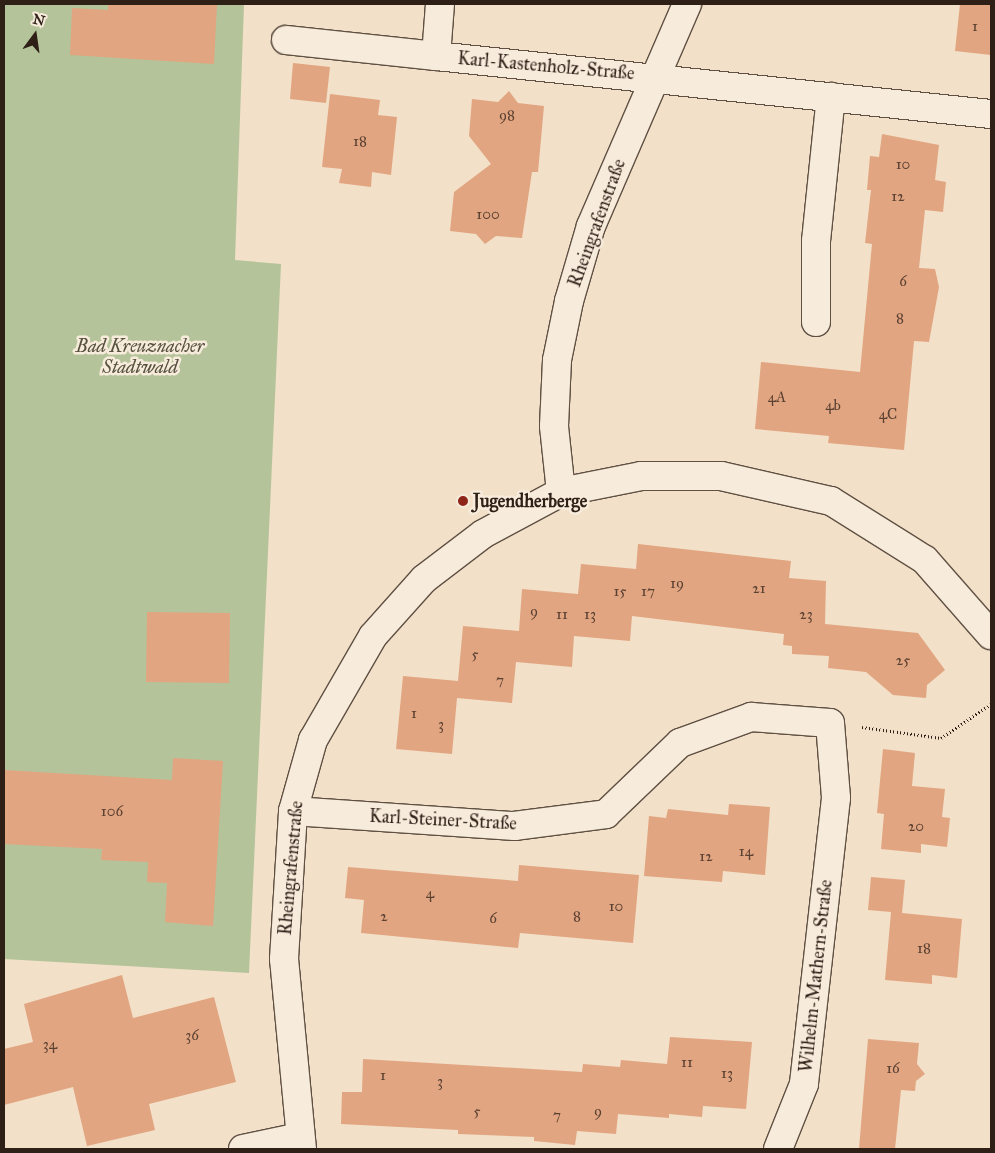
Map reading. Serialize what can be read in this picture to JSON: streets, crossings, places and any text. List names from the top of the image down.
{
  "streets": {
    "street": [
      "Karl-Kastenholz-Straße",
      "Rheingrafenstraße",
      "Karl-Steiner-Straße",
      "Wilhelm-Mathern-Straße"
    ]
  },
  "crossings": [
    ["Karl-Kastenholz-Straße", "Rheingrafenstraße"],
    ["Rheingrafenstraße", "Karl-Steiner-Straße"],
    ["Karl-Steiner-Straße", "Wilhelm-Mathern-Straße"]
  ],
  "parks": ["Bad Kreuznacher Stadtwald"],
  "places": ["Jugendherberge"],
  "house_numbers": [
    "1",
    "98",
    "18",
    "10",
    "12",
    "100",
    "6",
    "8",
    "4A",
    "4b",
    "4C",
    "19",
    "21",
    "15",
    "17",
    "9",
    "11",
    "13",
    "23",
    "5",
    "25",
    "7",
    "1",
    "3",
    "106",
    "20",
    "14",
    "12",
    "4",
    "10",
    "2",
    "8",
    "6",
    "18",
    "36",
    "34",
    "11",
    "16",
    "13",
    "1",
    "3",
    "5",
    "9",
    "7"
  ],
  "north": "top"
}
